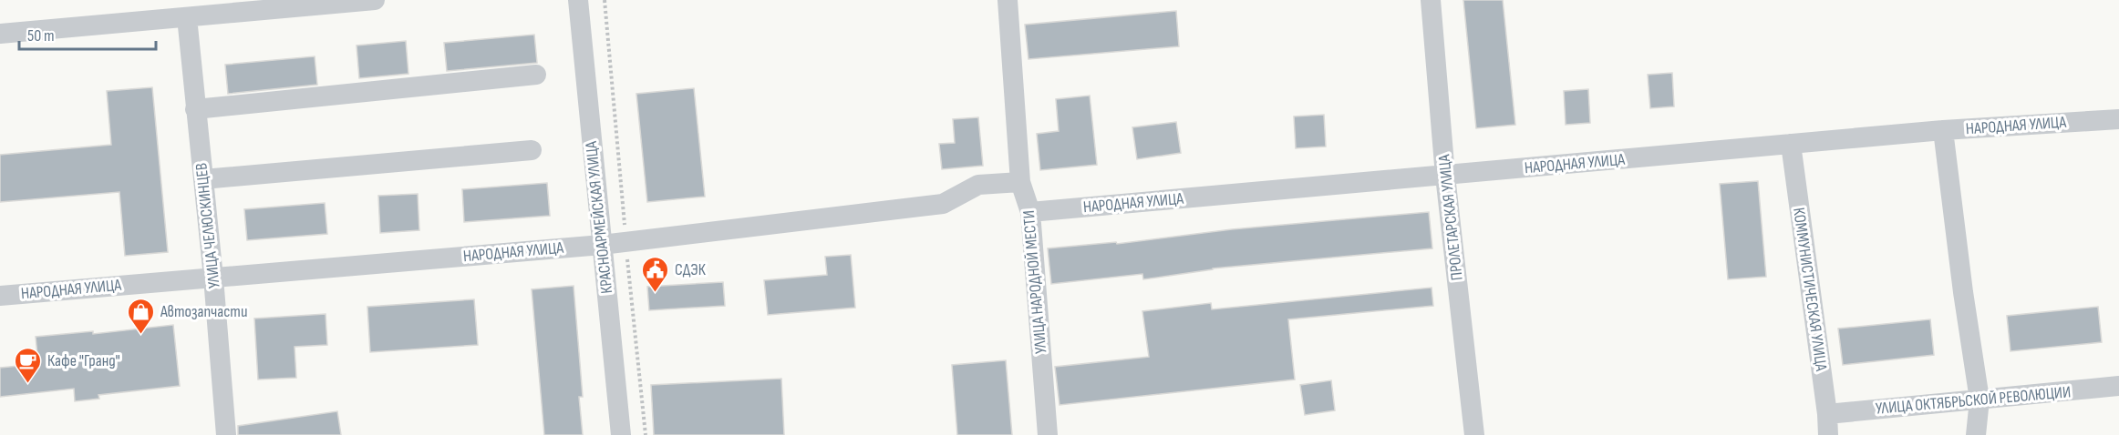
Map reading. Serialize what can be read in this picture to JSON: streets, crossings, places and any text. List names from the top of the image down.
{
  "streets": {
    "street": [
      "НАРОДНАЯ УЛИЦА",
      "КРАСНОАРМЕЙСКАЯ УЛИЦА",
      "ПРОЛЕТАРСКАЯ УЛИЦА",
      "УЛИЦА ЧЕЛЮСКИНЦЕВ",
      "УЛИЦА НАРОДНОЙ МЕСТИ",
      "КОММУНИСТИЧЕСКАЯ УЛИЦА",
      "УЛИЦА ОКТЯБРЬСКОЙ РЕВОЛЮЦИИ"
    ]
  },
  "crossings": [
    ["НАРОДНАЯ УЛИЦА", "КРАСНОАРМЕЙСКАЯ УЛИЦА"],
    ["НАРОДНАЯ УЛИЦА", "ПРОЛЕТАРСКАЯ УЛИЦА"],
    ["НАРОДНАЯ УЛИЦА", "УЛИЦА ЧЕЛЮСКИНЦЕВ"],
    ["НАРОДНАЯ УЛИЦА", "УЛИЦА НАРОДНОЙ МЕСТИ"],
    ["НАРОДНАЯ УЛИЦА", "КОММУНИСТИЧЕСКАЯ УЛИЦА"],
    ["КОММУНИСТИЧЕСКАЯ УЛИЦА", "УЛИЦА ОКТЯБРЬСКОЙ РЕВОЛЮЦИИ"]
  ],
  "places": {
    "public building": ["СДЭК"],
    "shop": ["Автозапчасти"],
    "cafe": ["Кафе \"Гранд\""]
  },
  "scale_bar": "50 m"
}
